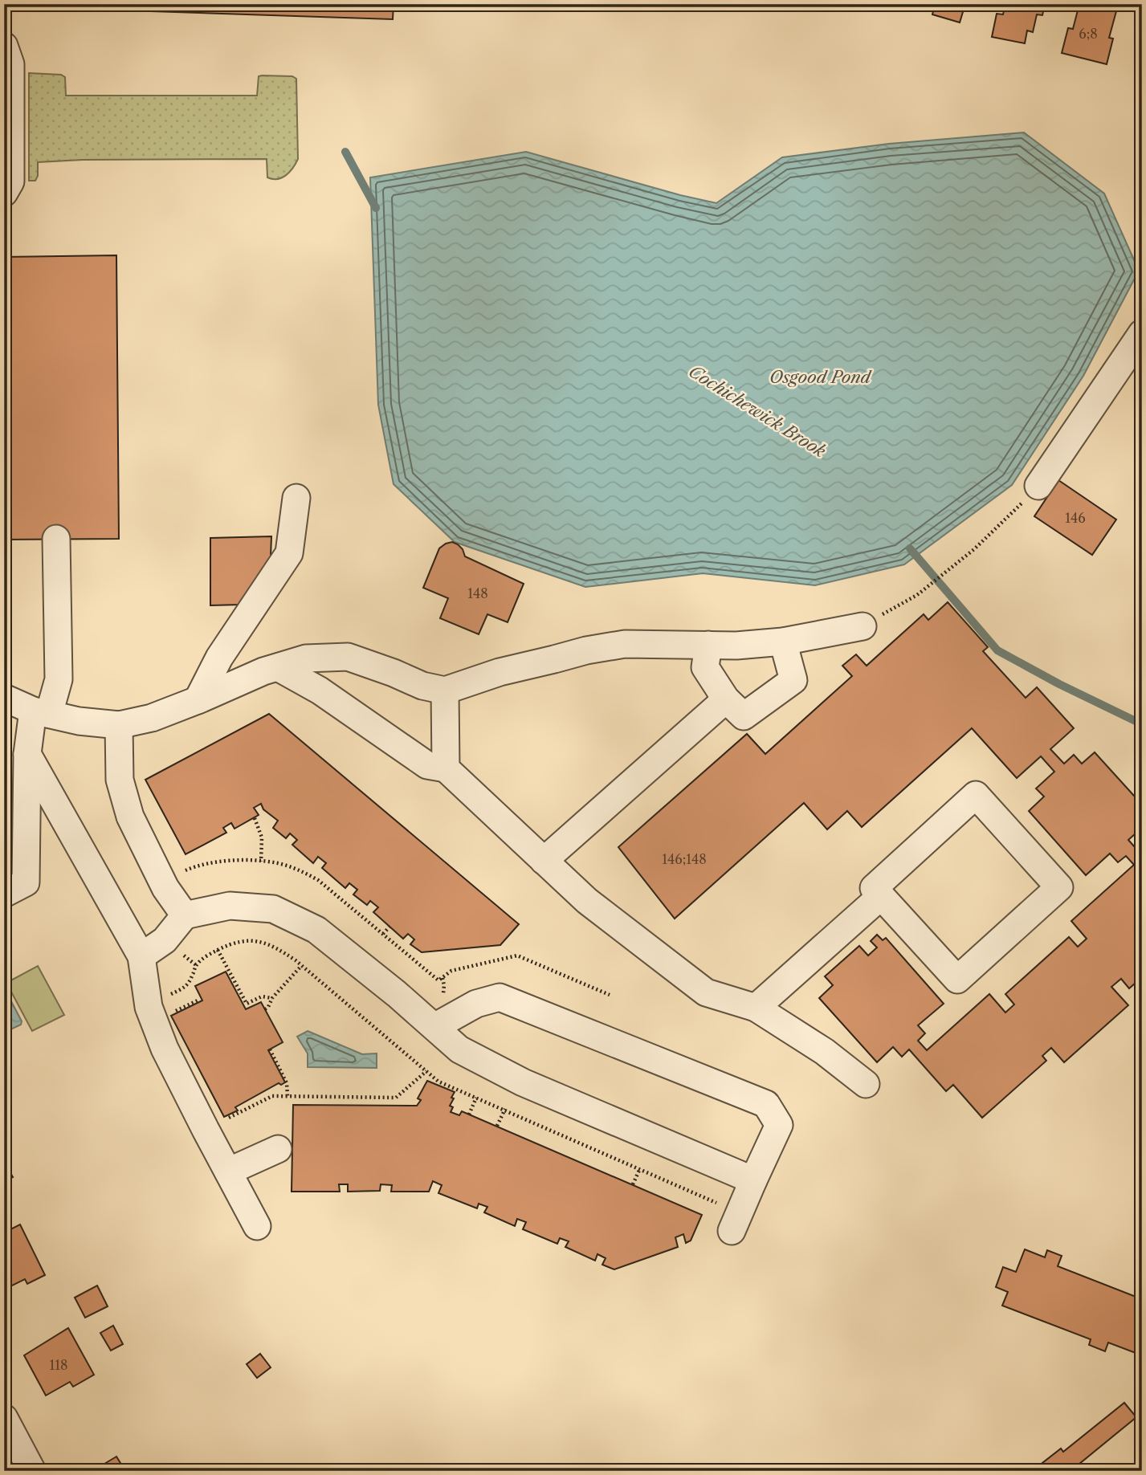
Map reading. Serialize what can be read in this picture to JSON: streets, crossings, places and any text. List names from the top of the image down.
{
  "water": ["Osgood Pond", "Cochichewick Brook"],
  "house_numbers": [
    "6;8",
    "146",
    "148",
    "146;148",
    "118"
  ]
}
